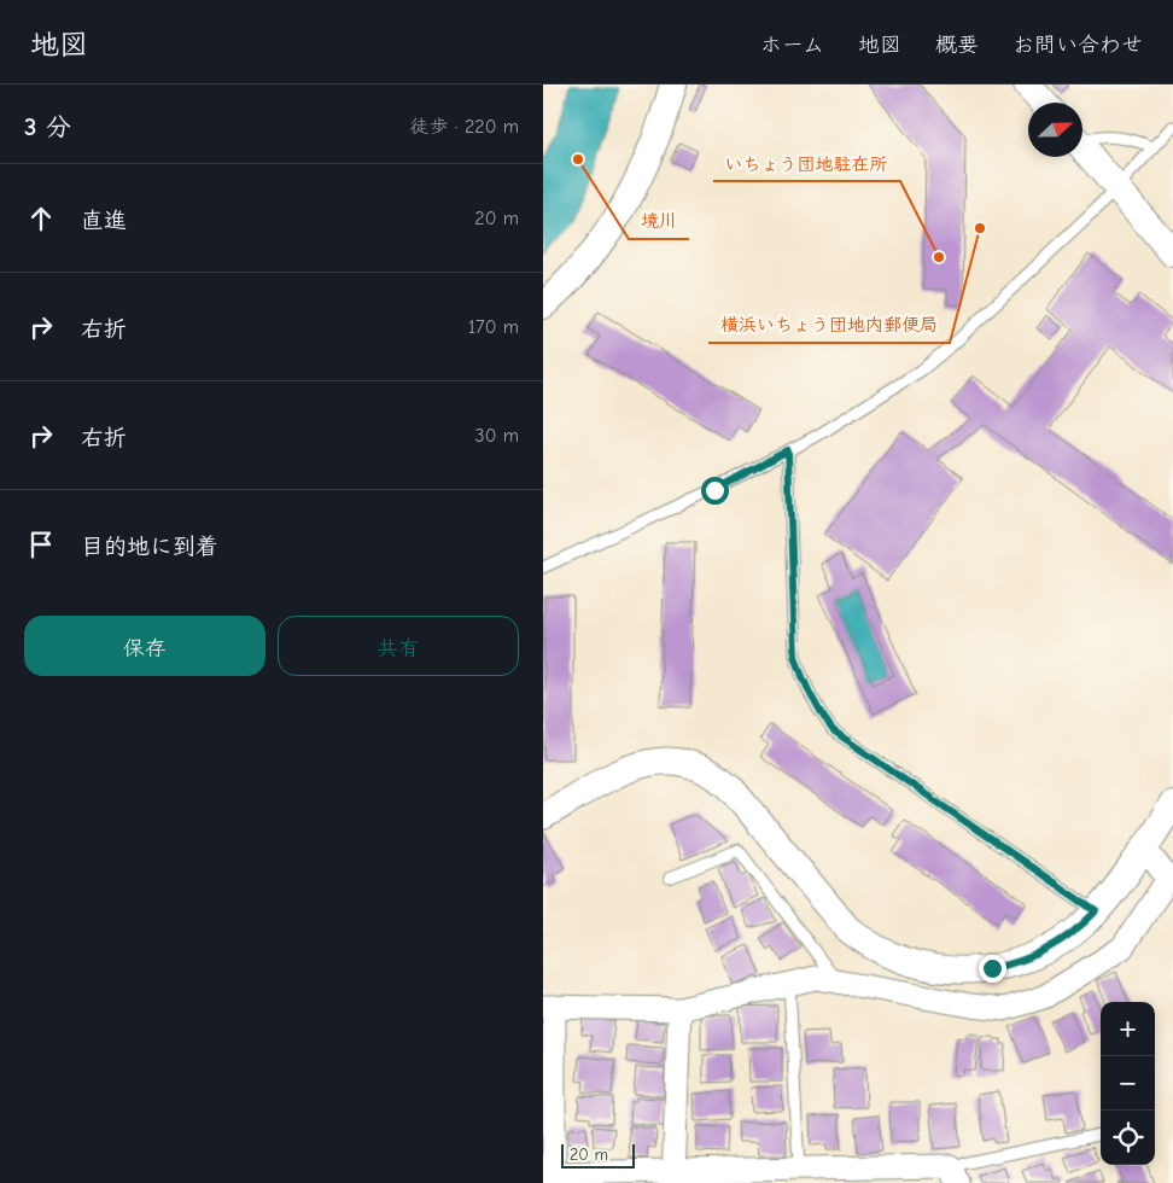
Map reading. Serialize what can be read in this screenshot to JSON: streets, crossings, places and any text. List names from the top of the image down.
{
  "places": ["境川", "横浜いちょう団地内郵便局", "いちょう団地駐在所"],
  "scale_bar": "20 m",
  "north": "right",
  "page": {
    "header": "地図",
    "nav": [
      "ホーム",
      "地図",
      "概要",
      "お問い合わせ"
    ],
    "heading": ["3 分", "徒歩 · 220 m"],
    "list": [
      ["直進", "20 m"],
      ["右折", "170 m"],
      ["右折", "30 m"],
      "目的地に到着"
    ],
    "buttons": ["保存", "共有"],
    "map_buttons": ["+", "−"],
    "scale": "20 m"
  }
}
